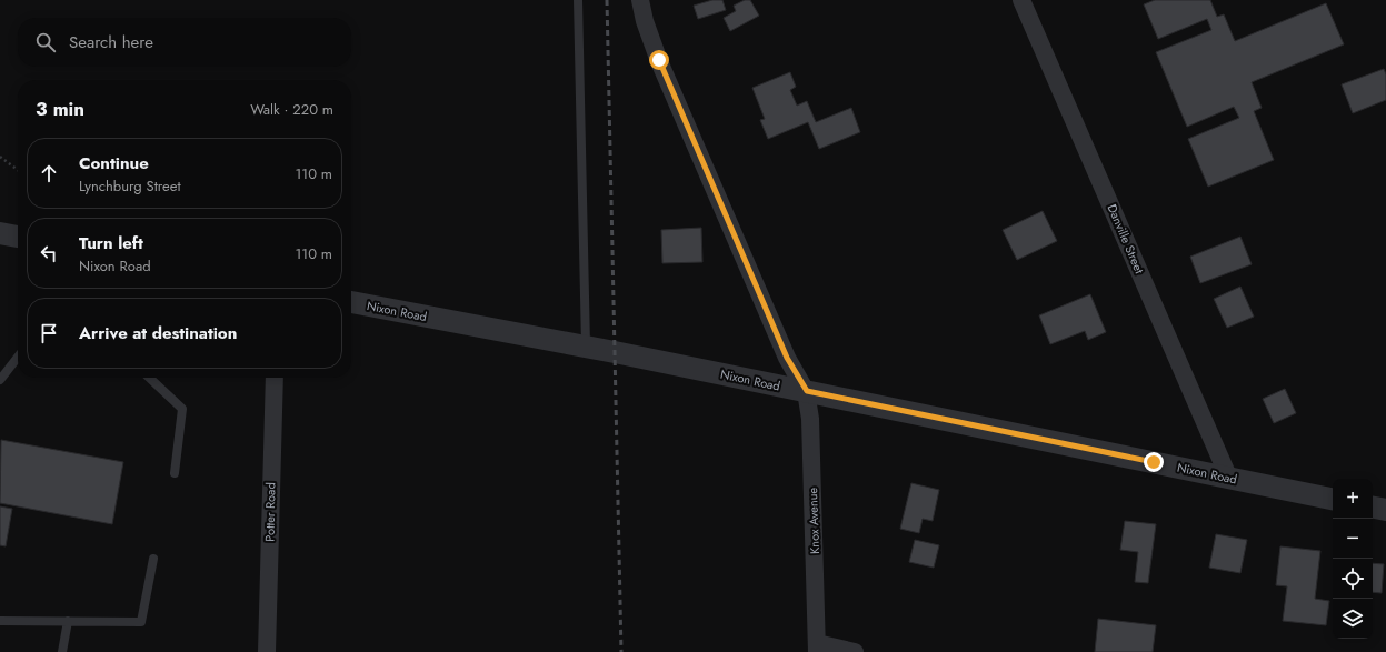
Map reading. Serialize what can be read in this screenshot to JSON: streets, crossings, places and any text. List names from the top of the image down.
{
  "streets": {
    "street": [
      "Danville Street",
      "Nixon Road",
      "Potter Road",
      "Knox Avenue"
    ]
  },
  "crossings": [
    ["Danville Street", "Nixon Road"],
    ["Nixon Road", "Knox Avenue"]
  ],
  "page": {
    "search": "Search here",
    "heading": ["3 min", "Walk · 220 m"],
    "list": [
      ["Continue", "Lynchburg Street", "110 m"],
      ["Turn left", "Nixon Road", "110 m"],
      "Arrive at destination"
    ],
    "map_buttons": ["+", "−"]
  }
}
